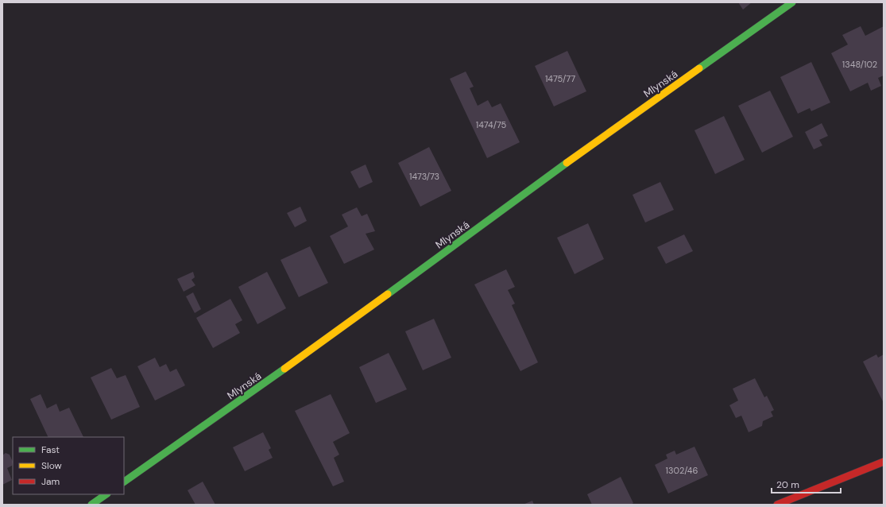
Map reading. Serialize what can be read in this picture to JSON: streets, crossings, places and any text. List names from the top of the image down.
{
  "streets": {
    "street": ["Mlynská"]
  },
  "house_numbers": [
    "1348/102",
    "1475/77",
    "1474/75",
    "1473/73",
    "1302/46"
  ],
  "legend": ["Fast", "Slow", "Jam"],
  "scale_bar": "20 m"
}
